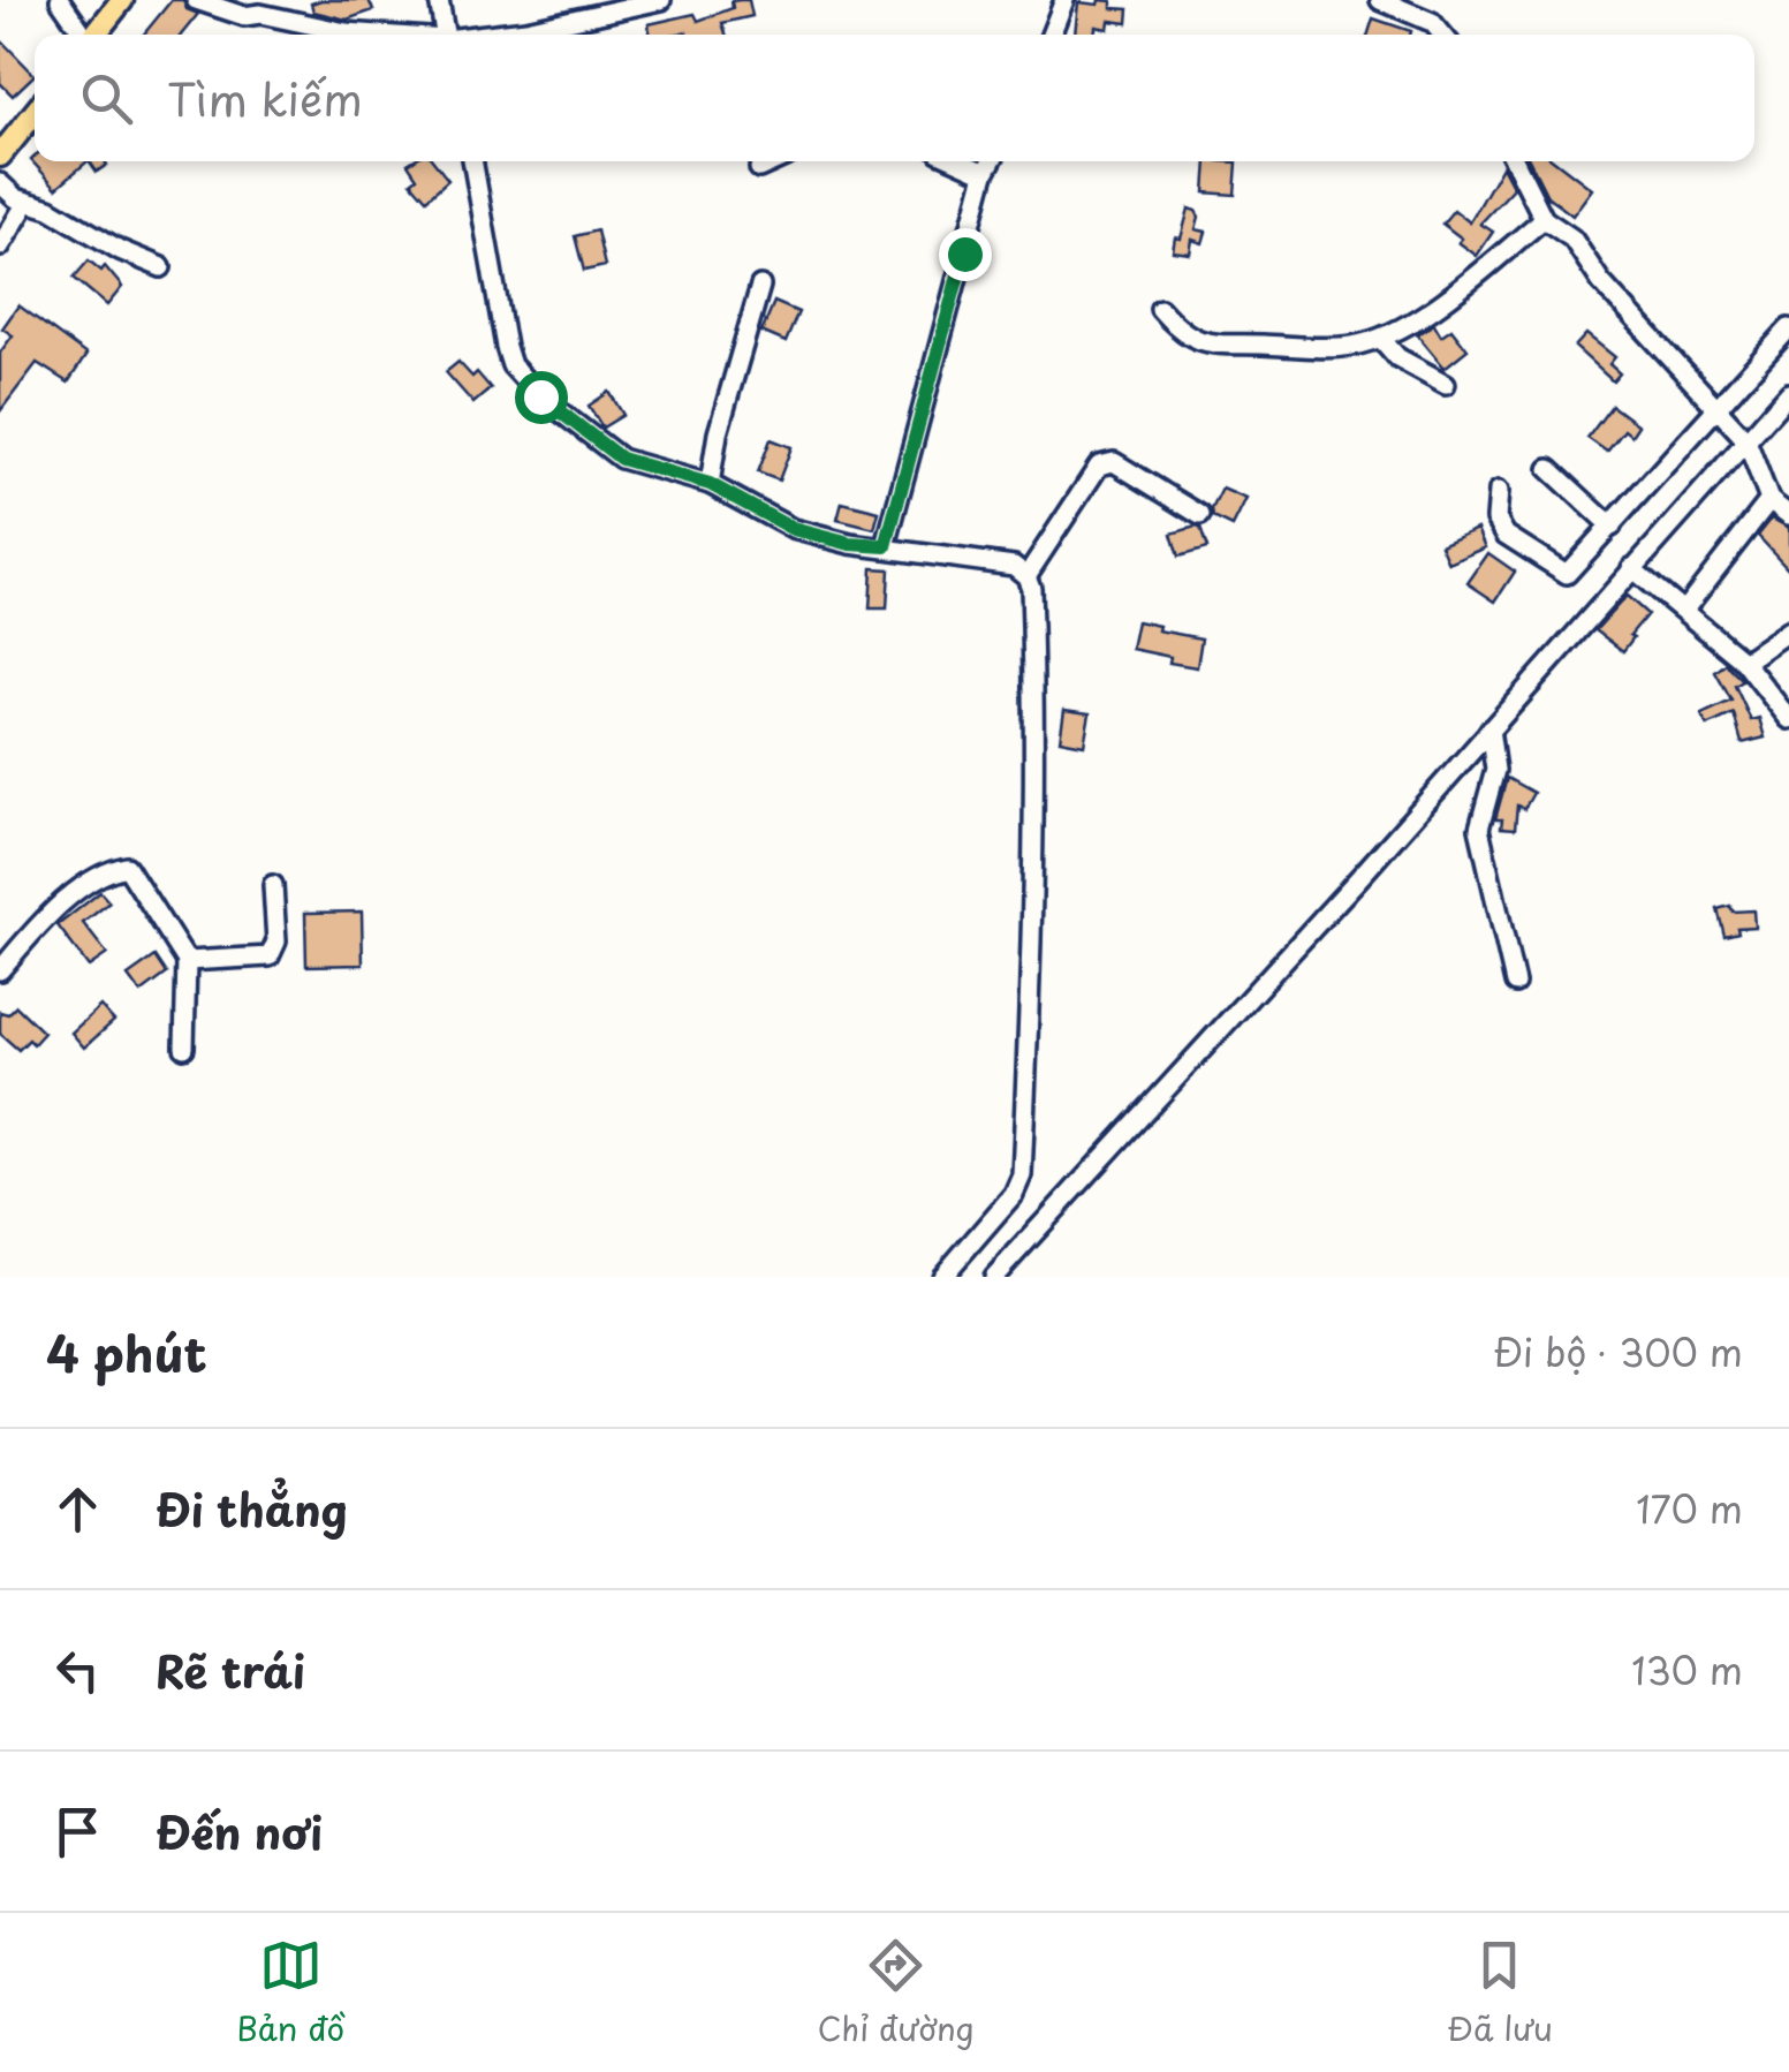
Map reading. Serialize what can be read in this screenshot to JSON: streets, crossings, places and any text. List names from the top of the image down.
{
  "page": {
    "search": "Tìm kiếm",
    "heading": ["4 phút", "Đi bộ · 300 m"],
    "list": [
      ["Đi thẳng", "170 m"],
      ["Rẽ trái", "130 m"],
      "Đến nơi"
    ],
    "nav": ["Bản đồ", "Chỉ đường", "Đã lưu"]
  }
}
